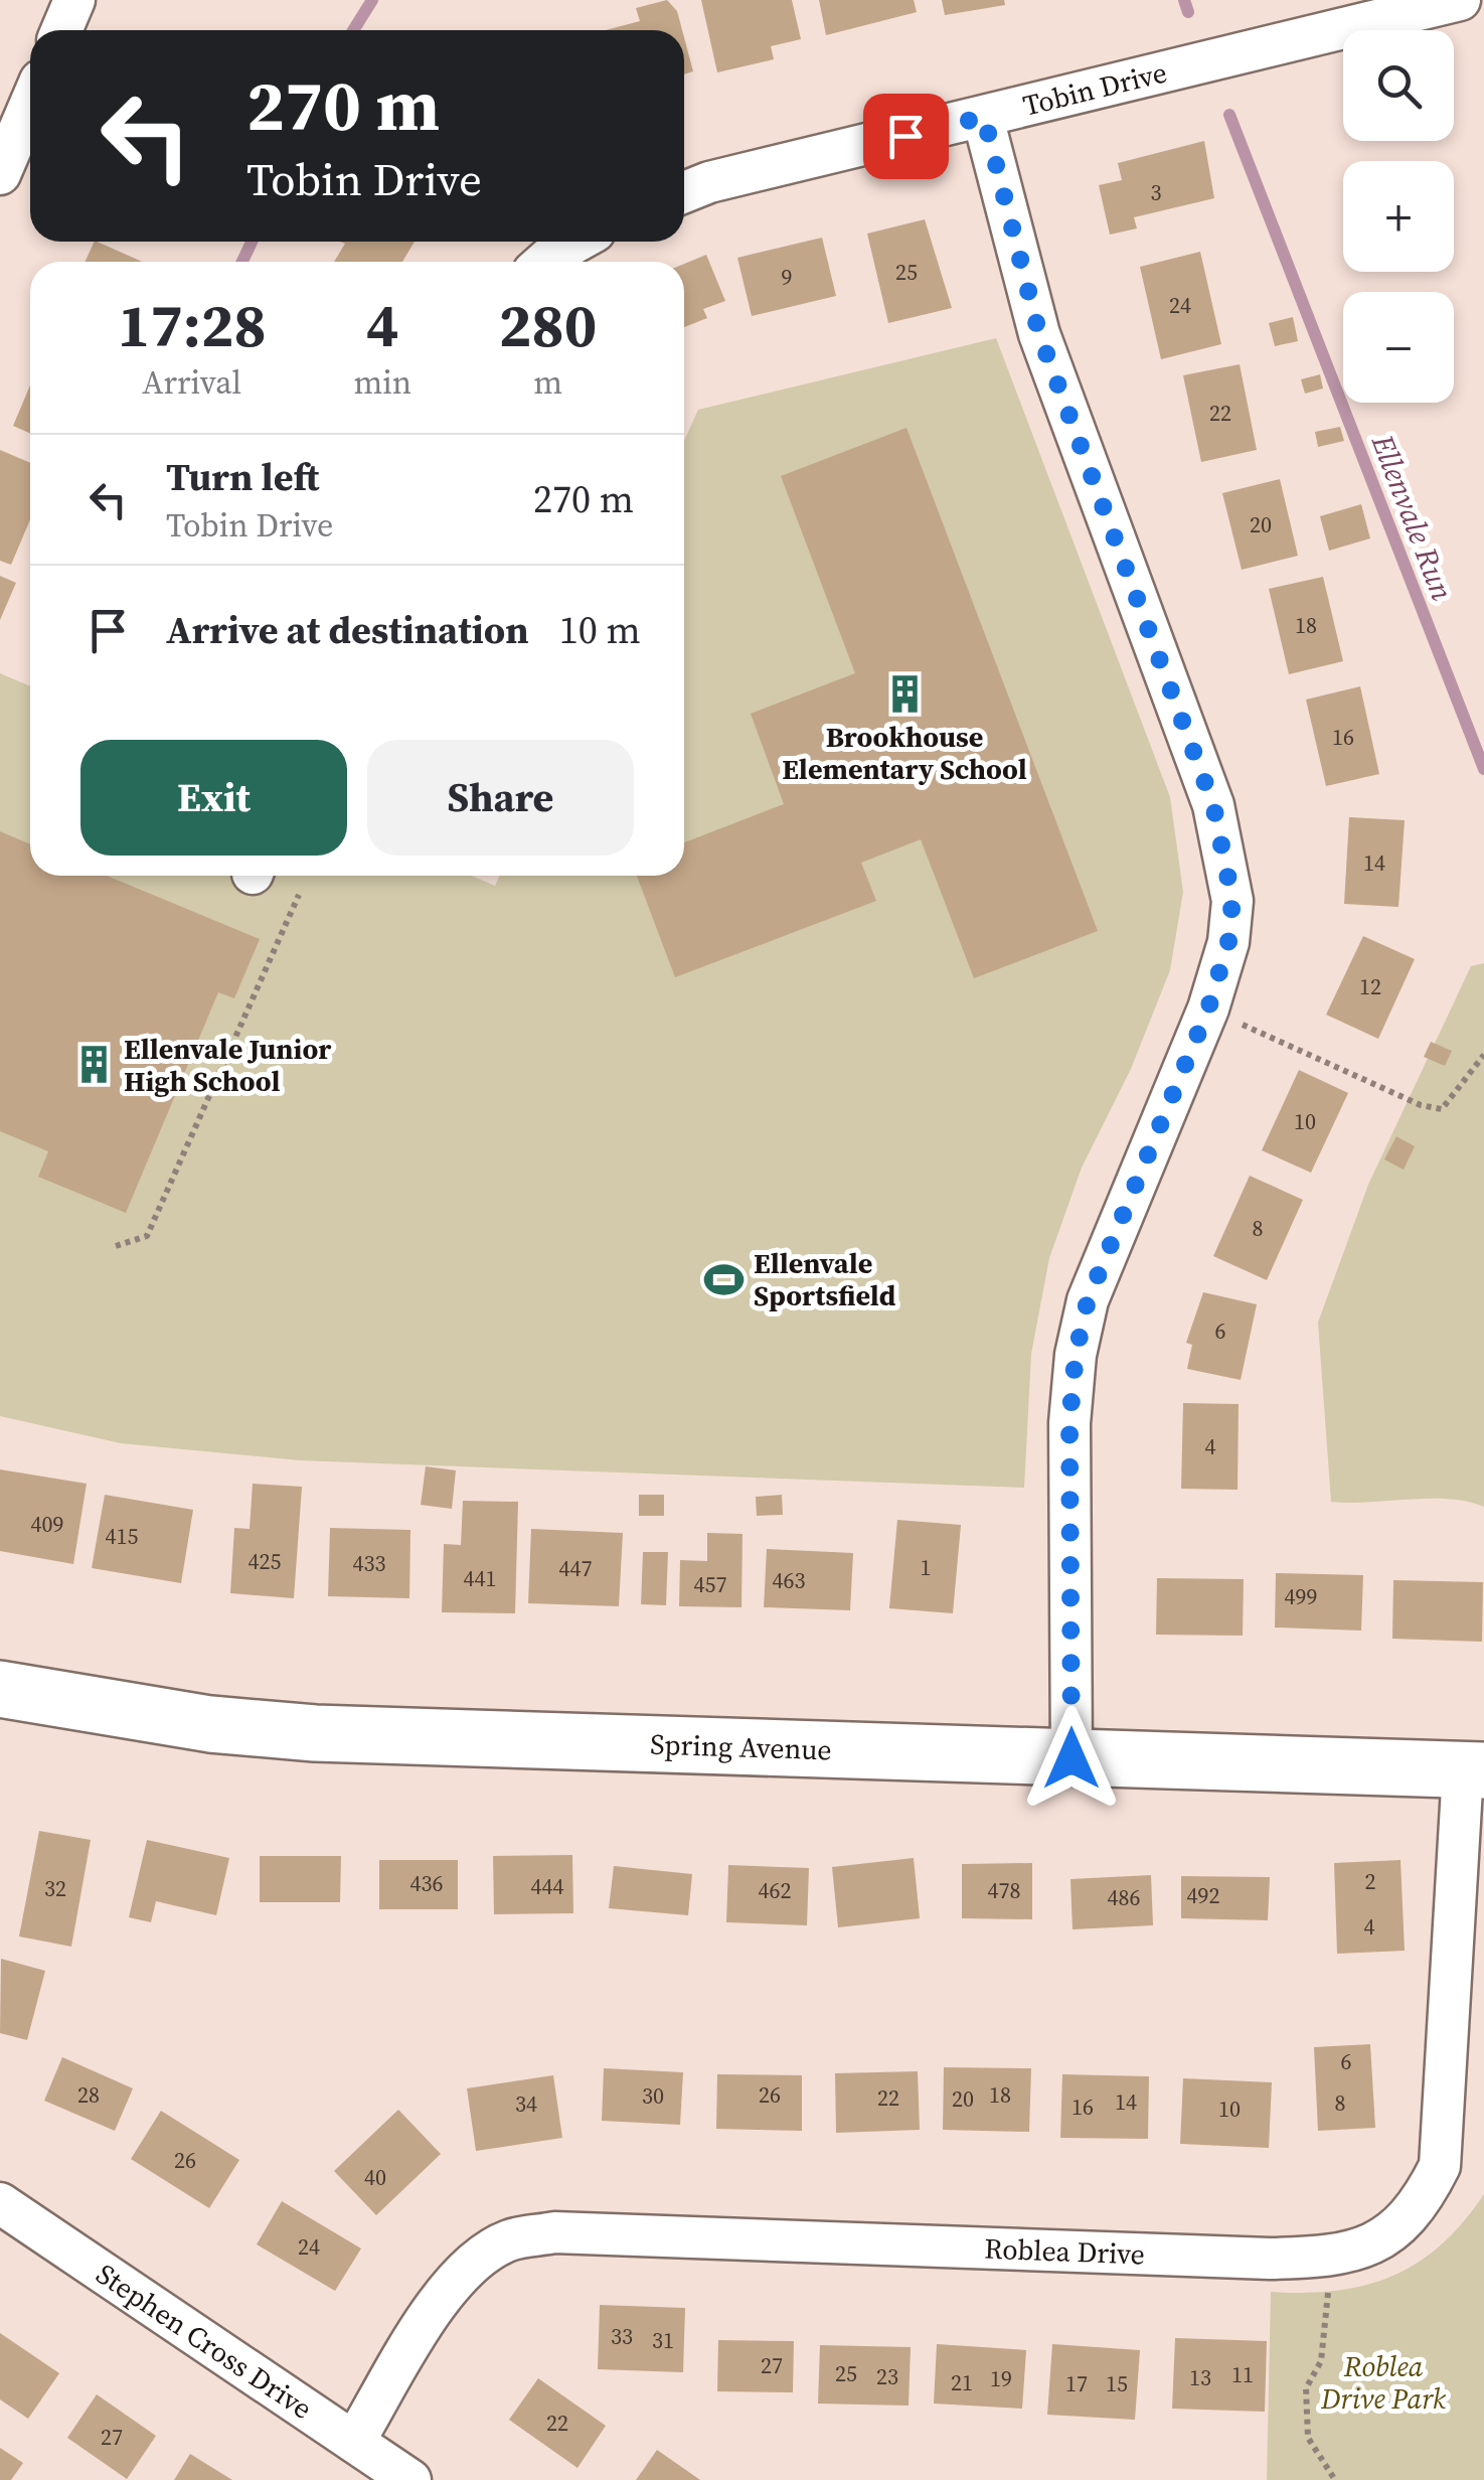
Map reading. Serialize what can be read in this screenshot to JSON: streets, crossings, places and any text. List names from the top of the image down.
{
  "streets": {
    "street": [
      "Tobin Drive",
      "Spring Avenue",
      "Roblea Drive",
      "Stephen Cross Drive"
    ]
  },
  "crossings": [
    ["Spring Avenue", "Roblea Drive"],
    ["Roblea Drive", "Stephen Cross Drive"]
  ],
  "water": ["Ellenvale Run"],
  "parks": ["Roblea Drive Park"],
  "places": {
    "building": ["Brookhouse Elementary School", "Ellenvale Junior High School"],
    "sports": ["Ellenvale Sportsfield"]
  },
  "house_numbers": [
    "3",
    "25",
    "9",
    "24",
    "22",
    "20",
    "18",
    "16",
    "14",
    "12",
    "10",
    "8",
    "6",
    "4",
    "409",
    "415",
    "425",
    "433",
    "1",
    "447",
    "441",
    "463",
    "457",
    "499",
    "2",
    "436",
    "444",
    "32",
    "462",
    "478",
    "492",
    "486",
    "4",
    "6",
    "28",
    "26",
    "18",
    "30",
    "22",
    "20",
    "14",
    "8",
    "34",
    "16",
    "10",
    "26",
    "40",
    "24",
    "33",
    "31",
    "27",
    "25",
    "11",
    "23",
    "13",
    "19",
    "21",
    "17",
    "15",
    "22",
    "27"
  ],
  "page": {
    "map_buttons": ["+", "−"],
    "turn": ["270 m", "Tobin Drive"],
    "eta": [
      "17:28",
      "Arrival",
      "4",
      "min",
      "280",
      "m"
    ],
    "list": [
      {
        "name": "Turn left",
        "note": "Tobin Drive",
        "value": "270 m"
      },
      {
        "name": "Arrive at destination",
        "value": "10 m"
      }
    ],
    "buttons": ["Exit", "Share"]
  }
}
